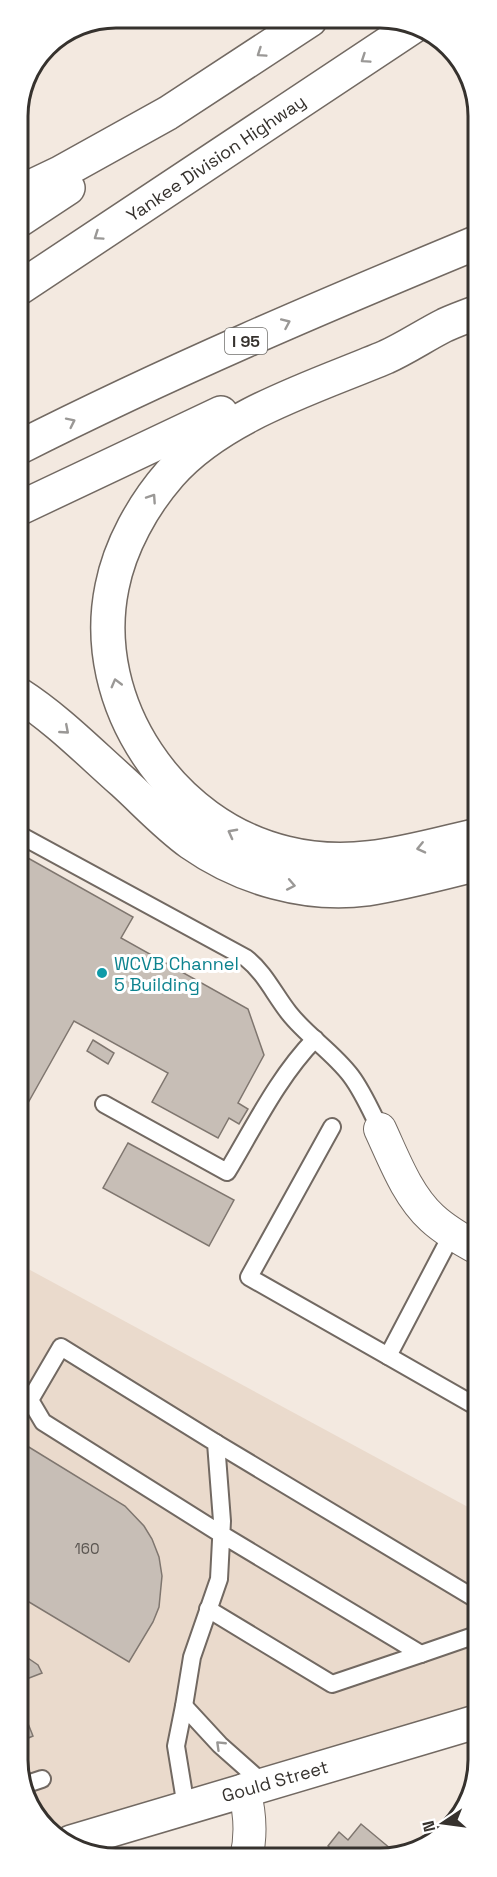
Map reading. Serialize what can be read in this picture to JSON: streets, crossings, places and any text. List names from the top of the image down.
{
  "streets": {
    "main road": ["Yankee Division Highway", "I 95", "Gould Street"]
  },
  "places": ["WCVB Channel 5 Building"],
  "house_numbers": ["160"],
  "north": "left"
}
